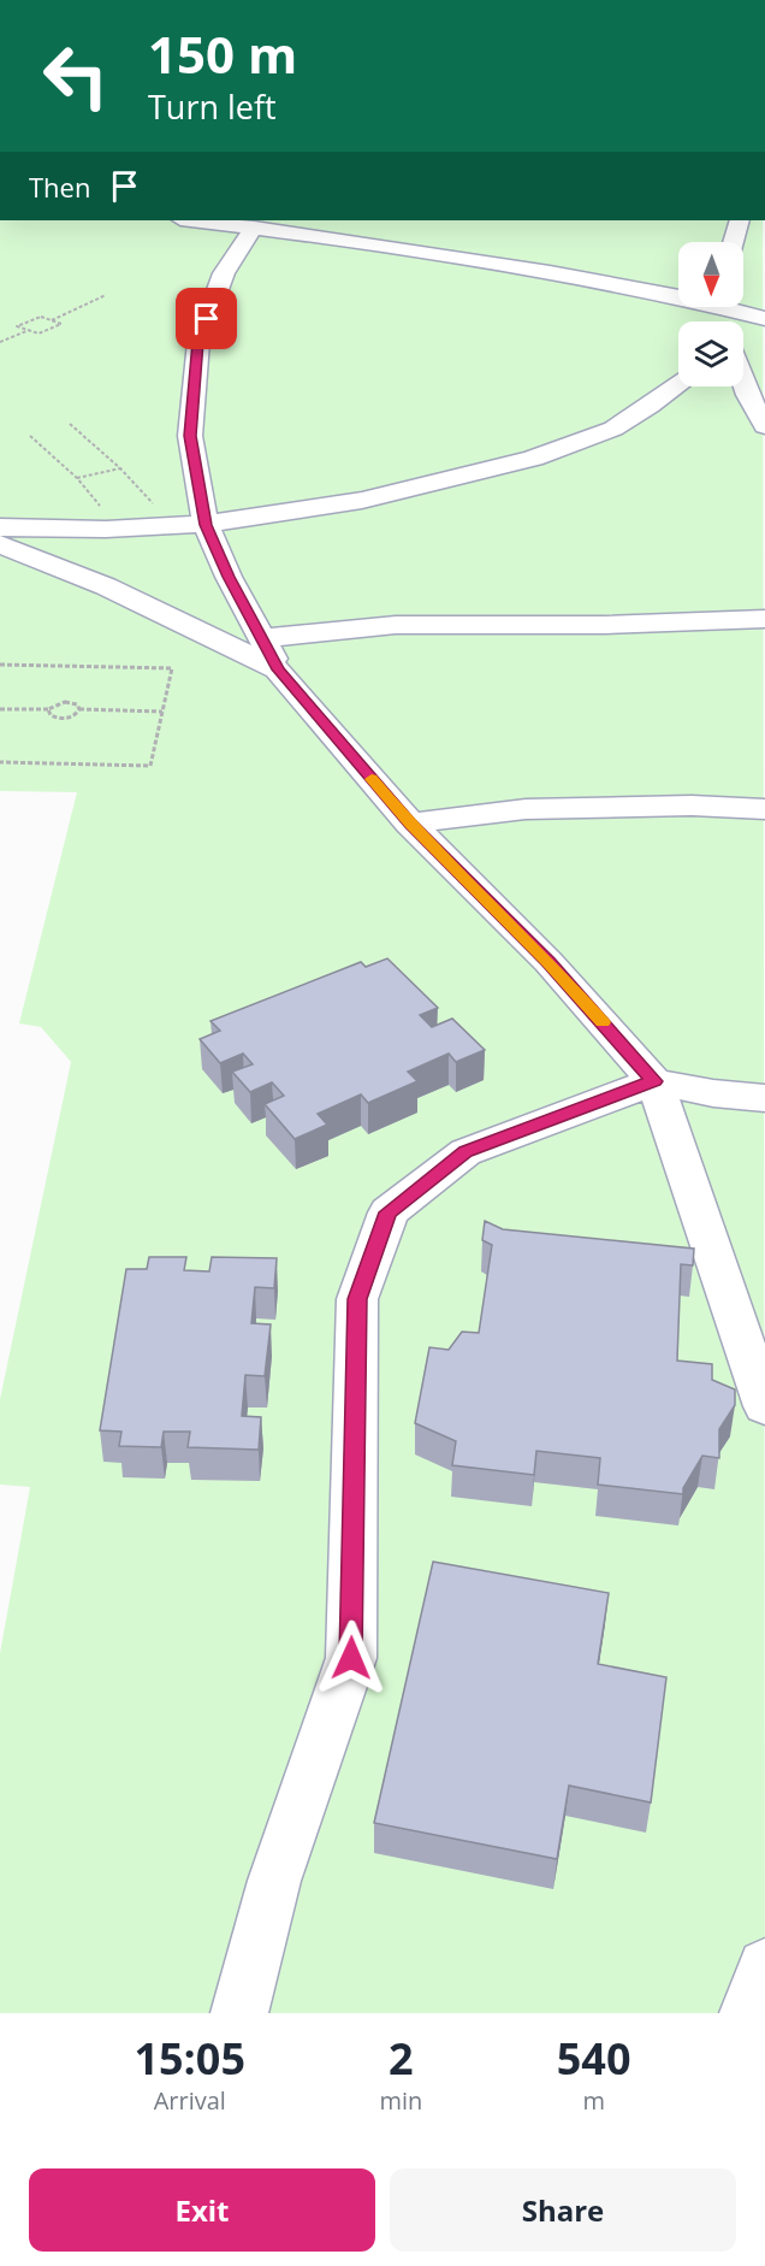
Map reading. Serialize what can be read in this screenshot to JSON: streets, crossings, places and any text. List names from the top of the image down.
{
  "north": "bottom",
  "page": {
    "turn": ["150 m", "Turn left"],
    "then": "Then",
    "eta": [
      "15:05",
      "Arrival",
      "2",
      "min",
      "540",
      "m"
    ],
    "buttons": ["Exit", "Share"]
  }
}
